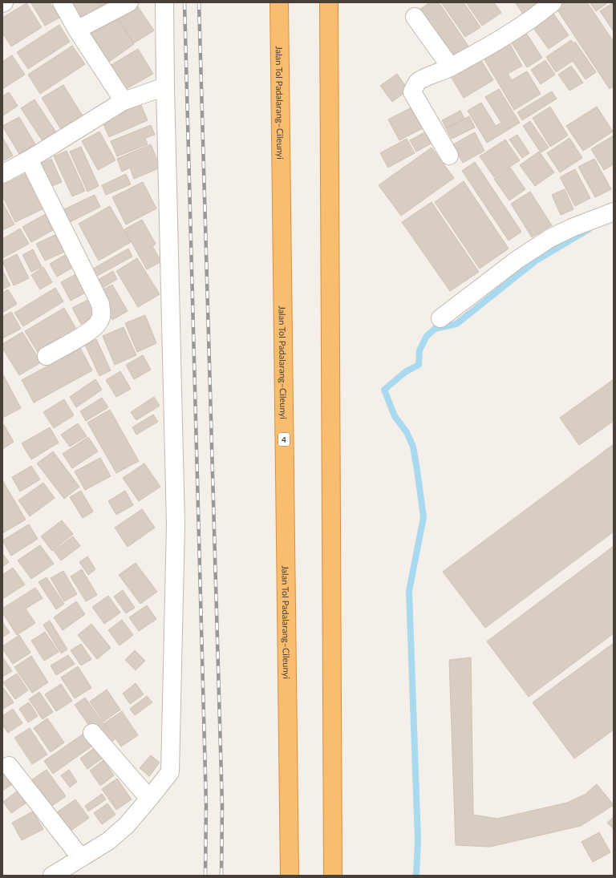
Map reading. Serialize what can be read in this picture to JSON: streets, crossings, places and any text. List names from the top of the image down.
{
  "streets": {
    "highway": ["Jalan Tol Padalarang–Cileunyi", "4"]
  }
}
